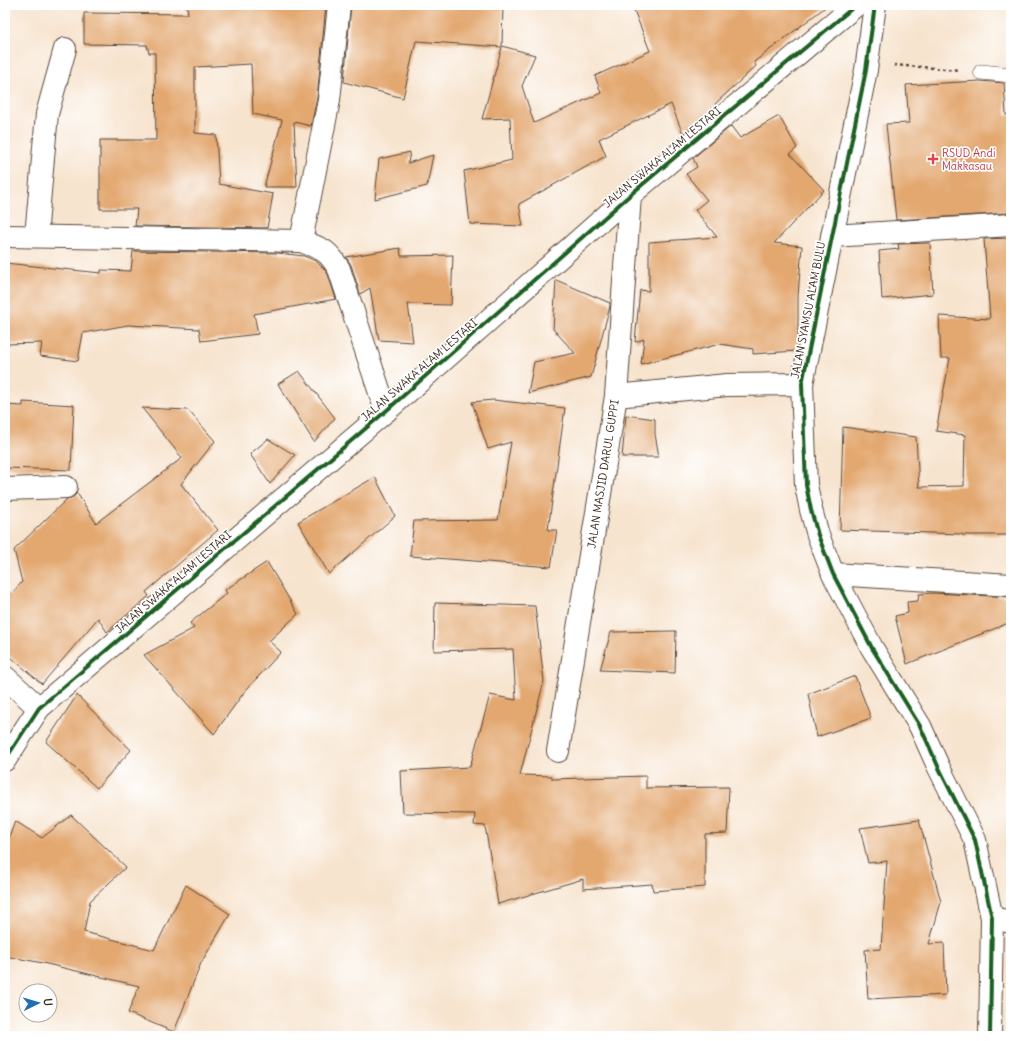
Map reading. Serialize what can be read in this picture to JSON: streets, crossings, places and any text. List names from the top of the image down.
{
  "streets": {
    "street": ["JALAN SWAKA ALAM LESTARI", "JALAN SYAMSU ALAM BULU", "JALAN MASJID DARUL GUPPI"]
  },
  "crossings": [
    ["JALAN SWAKA ALAM LESTARI", "JALAN MASJID DARUL GUPPI"]
  ],
  "places": {
    "health": ["RSUD Andi Makkasau"]
  },
  "north": "right"
}
